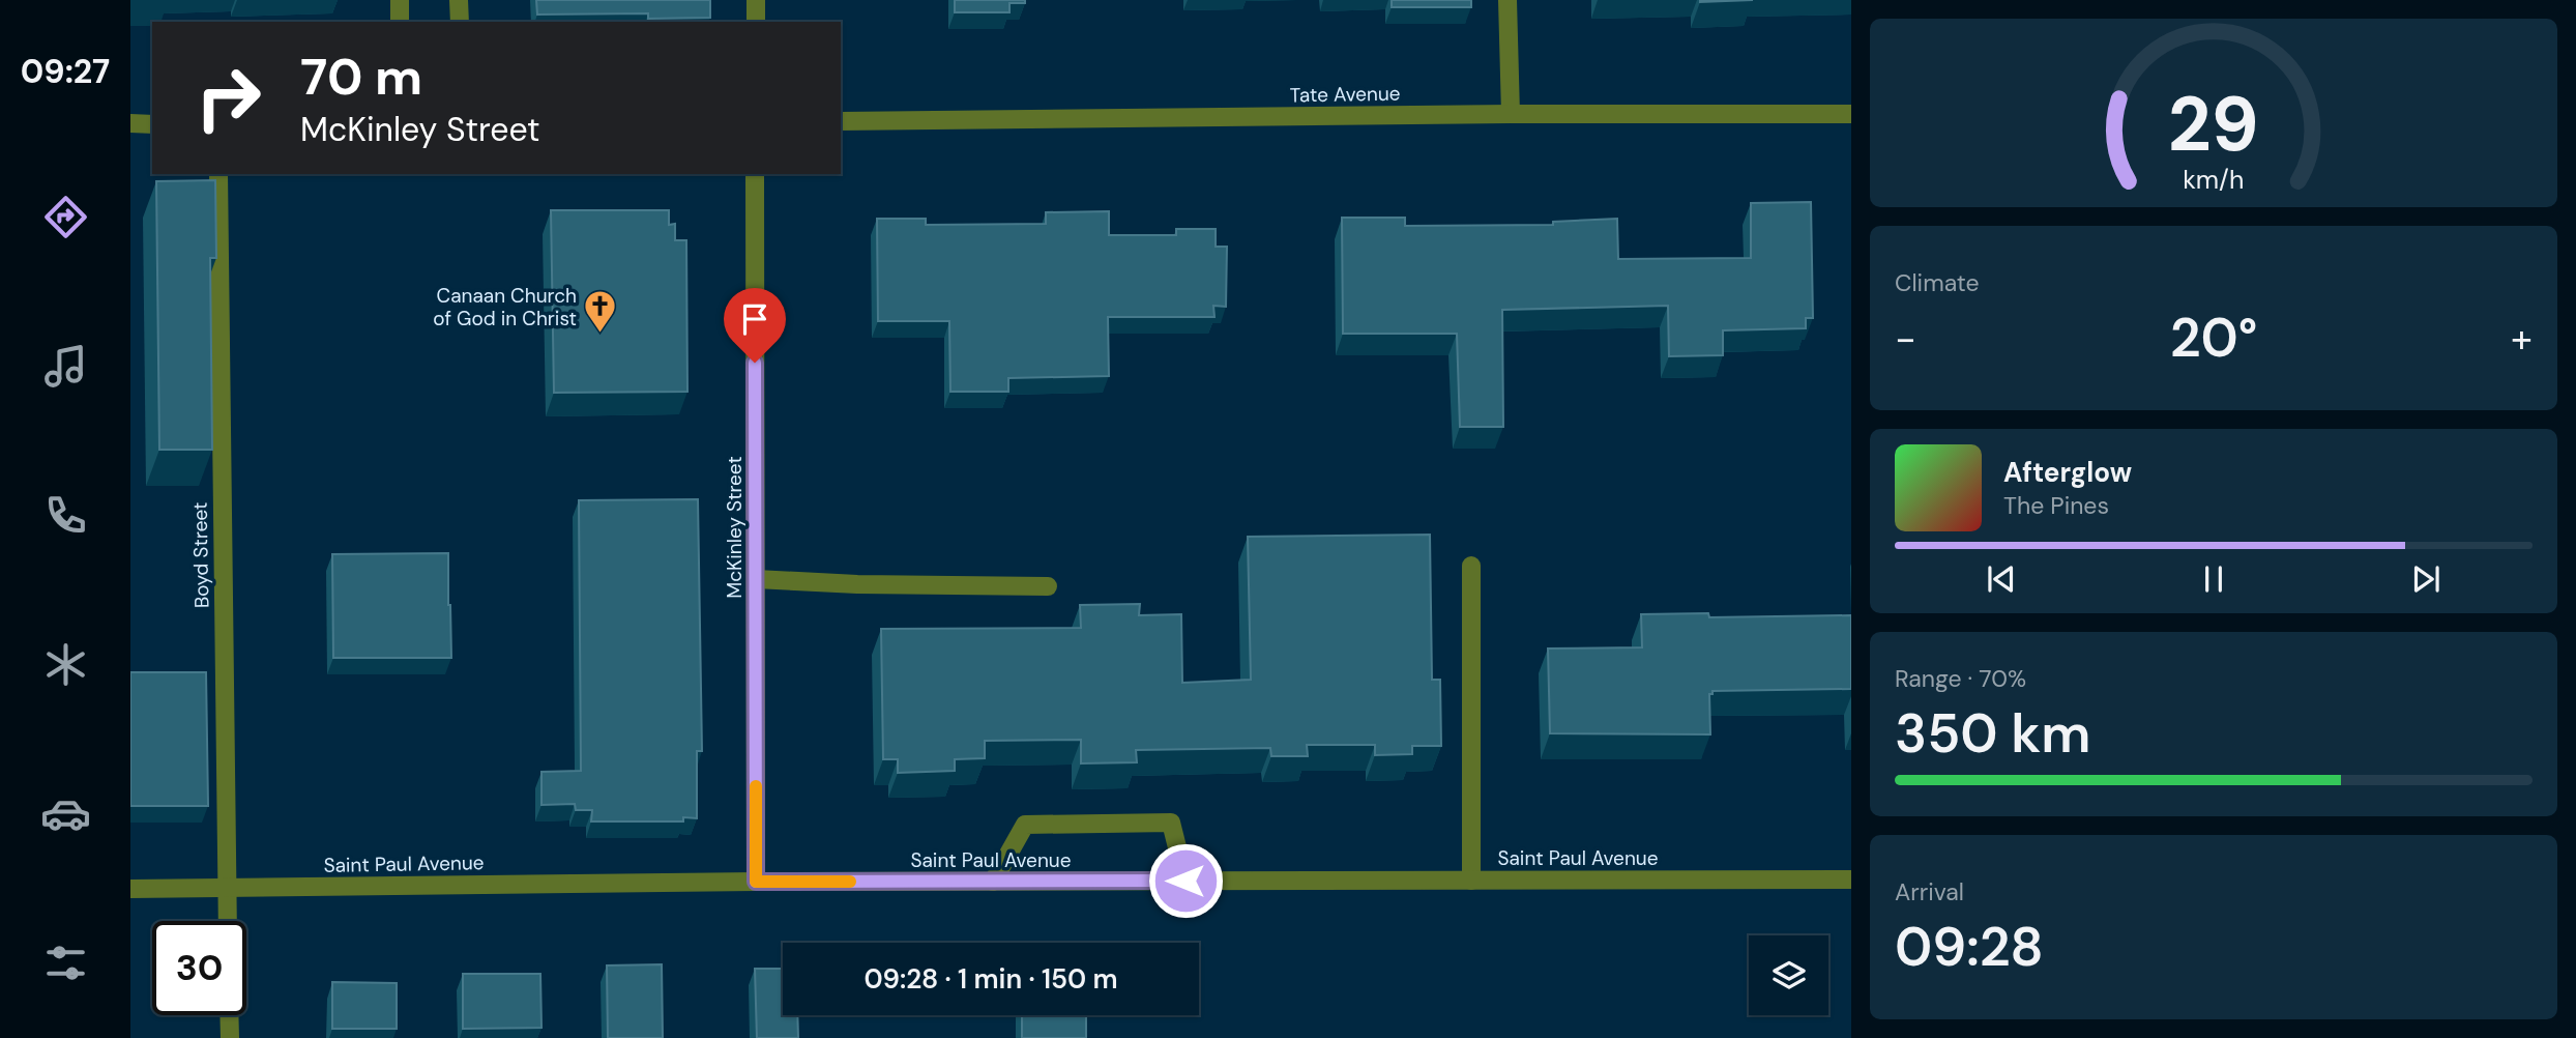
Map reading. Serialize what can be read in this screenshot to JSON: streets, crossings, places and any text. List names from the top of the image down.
{
  "streets": {
    "street": [
      "Tate Avenue",
      "McKinley Street",
      "Boyd Street",
      "Saint Paul Avenue"
    ]
  },
  "crossings": [
    ["McKinley Street", "Saint Paul Avenue"],
    ["Boyd Street", "Saint Paul Avenue"]
  ],
  "places": {
    "church": ["Canaan Church of God in Christ"]
  },
  "page": {
    "tabs": "09:27",
    "turn": ["70 m", "McKinley Street"],
    "tile": [
      "Climate",
      ["Range · 70%", "350 km"],
      ["Arrival", "09:28"]
    ],
    "heat": ["−", "20°", "+"],
    "song": ["Afterglow", "The Pines"],
    "limit": "30",
    "trip": "09:28 · 1 min · 150 m",
    "gauge": ["29", "km/h"]
  }
}
